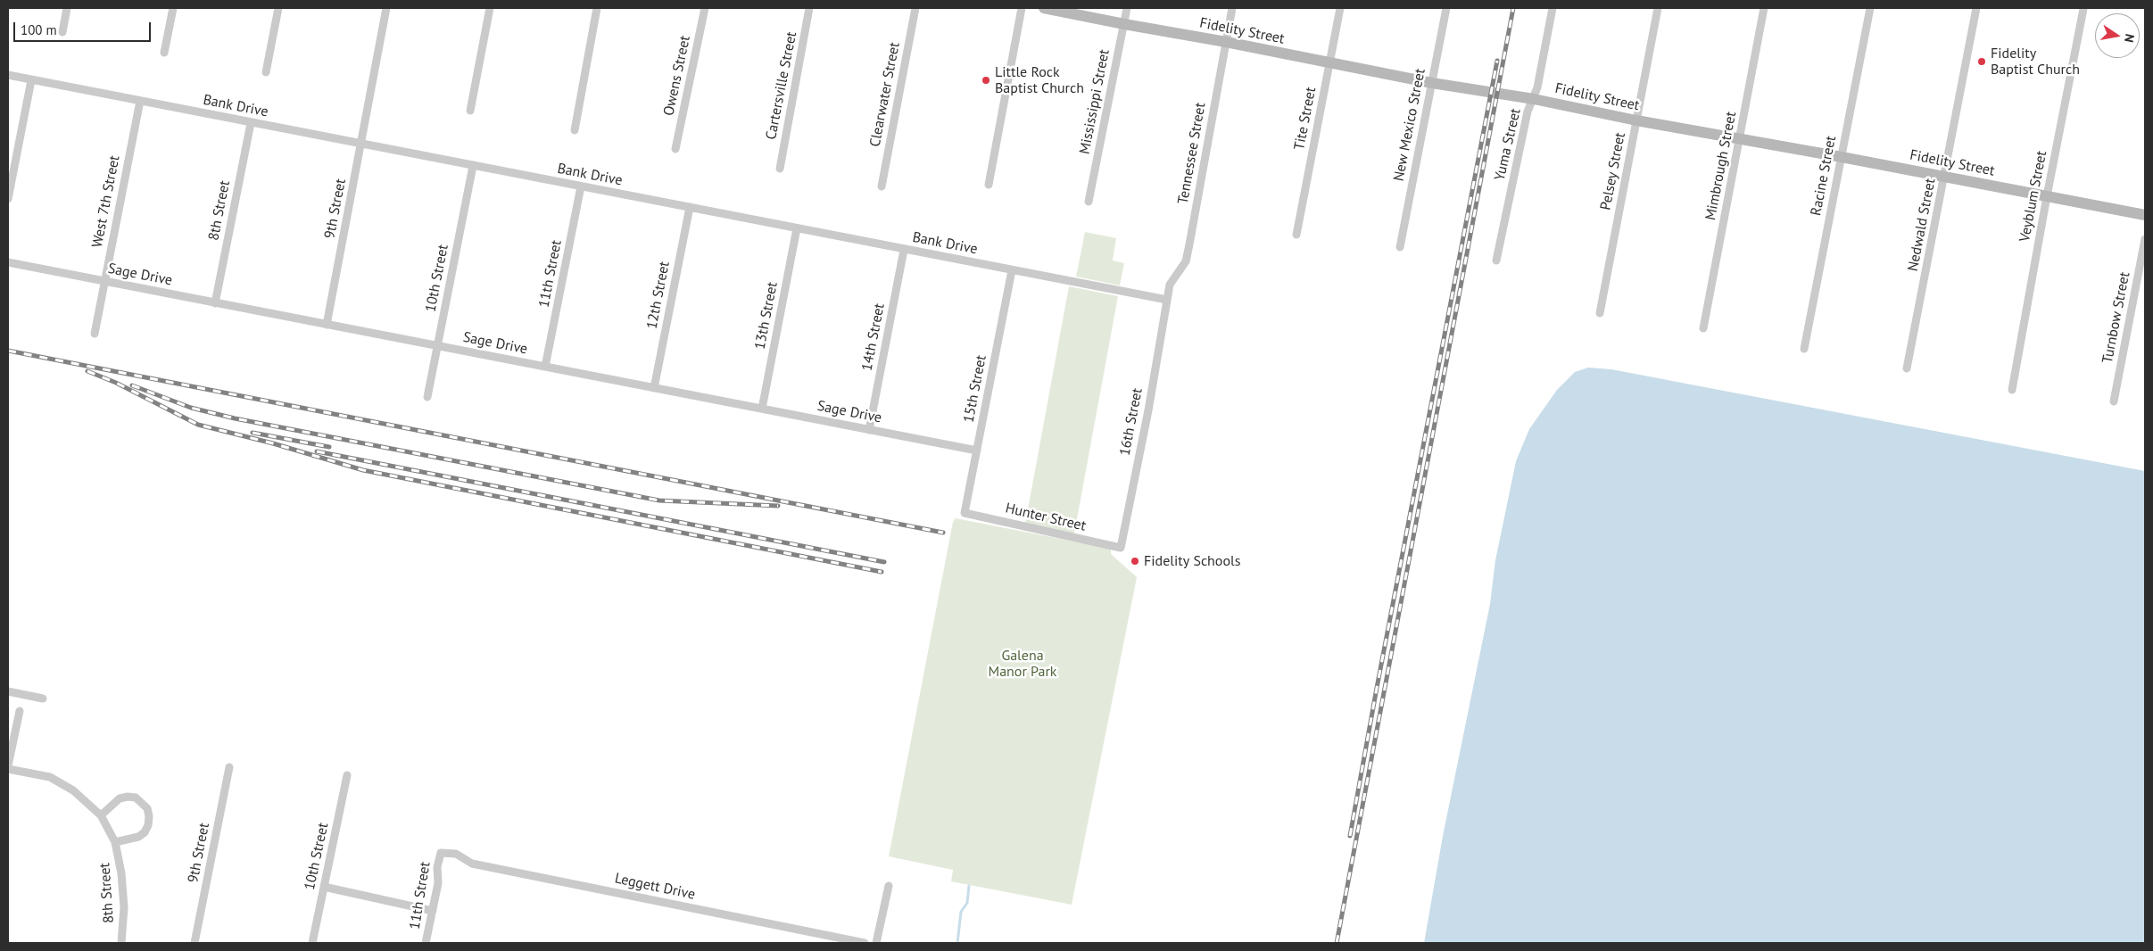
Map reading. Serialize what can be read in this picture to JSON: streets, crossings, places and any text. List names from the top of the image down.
{
  "streets": {
    "main road": ["Fidelity Street"],
    "street": [
      "Owens Street",
      "Cartersville Street",
      "Clearwater Street",
      "Mississippi Street",
      "Bank Drive",
      "Tite Street",
      "New Mexico Street",
      "Yuma Street",
      "Tennessee Street",
      "Mimbrough Street",
      "Pelsey Street",
      "Racine Street",
      "Veyblum Street",
      "West 7th Street",
      "9th Street",
      "8th Street",
      "Nedwald Street",
      "11th Street",
      "Sage Drive",
      "10th Street",
      "12th Street",
      "13th Street",
      "Turnbow Street",
      "14th Street",
      "15th Street",
      "16th Street",
      "Hunter Street",
      "Leggett Drive"
    ]
  },
  "crossings": [
    ["Fidelity Street", "Mississippi Street"],
    ["Fidelity Street", "Tite Street"],
    ["Fidelity Street", "New Mexico Street"],
    ["Fidelity Street", "Yuma Street"],
    ["Fidelity Street", "Tennessee Street"],
    ["Fidelity Street", "Mimbrough Street"],
    ["Fidelity Street", "Pelsey Street"],
    ["Fidelity Street", "Racine Street"],
    ["Fidelity Street", "Veyblum Street"],
    ["Fidelity Street", "Nedwald Street"],
    ["Bank Drive", "Tennessee Street"],
    ["Bank Drive", "West 7th Street"],
    ["Bank Drive", "9th Street"],
    ["Bank Drive", "8th Street"],
    ["Bank Drive", "11th Street"],
    ["Bank Drive", "10th Street"],
    ["Bank Drive", "12th Street"],
    ["Bank Drive", "13th Street"],
    ["Bank Drive", "14th Street"],
    ["Bank Drive", "15th Street"],
    ["Bank Drive", "16th Street"],
    ["Tennessee Street", "16th Street"],
    ["West 7th Street", "Sage Drive"],
    ["9th Street", "Sage Drive"],
    ["8th Street", "Sage Drive"],
    ["11th Street", "Sage Drive"],
    ["11th Street", "Leggett Drive"],
    ["Sage Drive", "10th Street"],
    ["Sage Drive", "12th Street"],
    ["Sage Drive", "13th Street"],
    ["Sage Drive", "14th Street"],
    ["Sage Drive", "15th Street"],
    ["15th Street", "Hunter Street"],
    ["16th Street", "Hunter Street"]
  ],
  "parks": ["Galena Manor Park"],
  "places": ["Fidelity Baptist Church", "Little Rock Baptist Church", "Fidelity Schools"],
  "scale_bar": "100 m",
  "north": "right"
}
